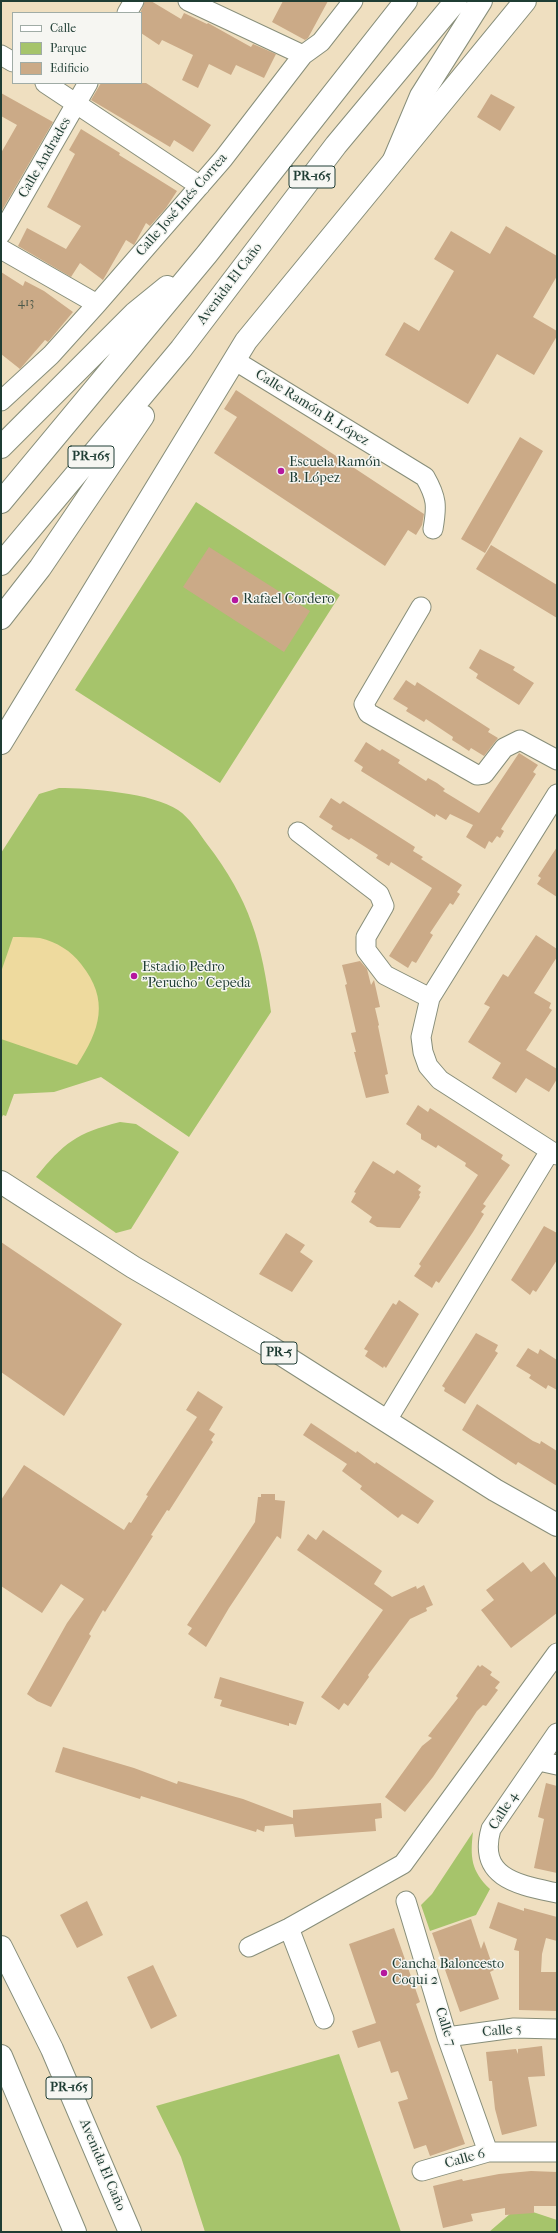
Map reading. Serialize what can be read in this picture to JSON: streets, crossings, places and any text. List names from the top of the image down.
{
  "streets": {
    "main road": ["PR-165", "Avenida El Caño", "PR-5"],
    "street": [
      "Calle Andrades",
      "Calle José Inés Correa",
      "Calle Ramón B. López",
      "Calle 4",
      "Calle 7",
      "Calle 5",
      "Calle 6"
    ]
  },
  "crossings": [
    ["Calle 7", "Calle 5"],
    ["Calle 7", "Calle 6"]
  ],
  "places": [
    "Escuela Ramón B. López",
    "Rafael Cordero",
    "Estadio Pedro \"Perucho\" Cepeda",
    "Cancha Baloncesto Coqui 2"
  ],
  "house_numbers": ["413"],
  "legend": ["Calle", "Parque", "Edificio"]
}
